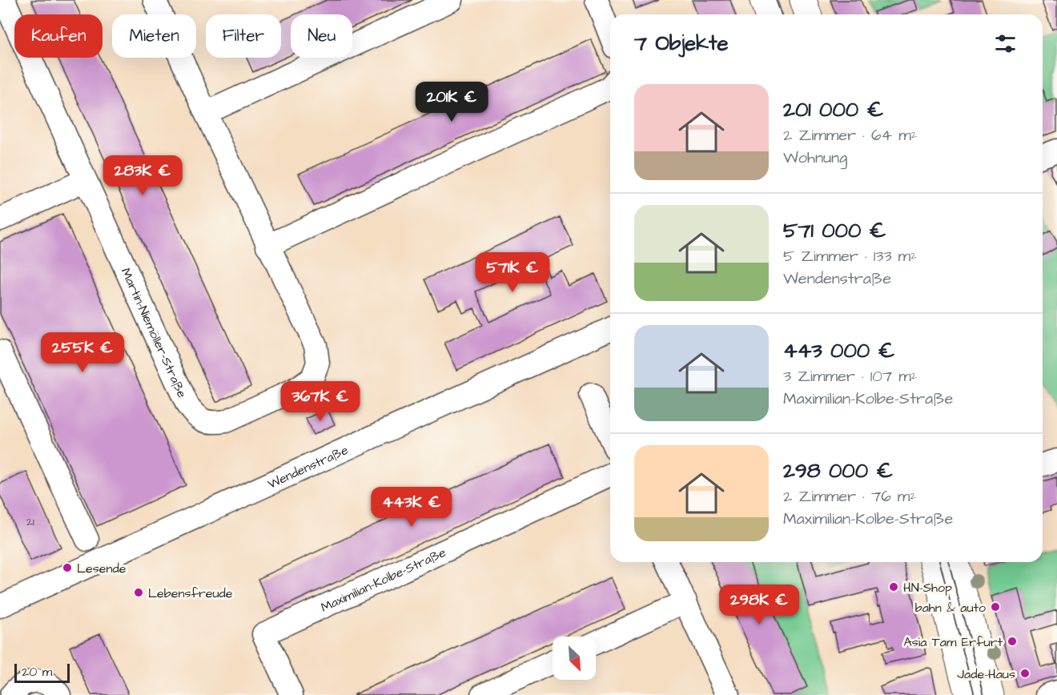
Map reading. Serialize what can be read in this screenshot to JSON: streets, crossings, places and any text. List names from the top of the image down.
{
  "streets": {
    "street": ["Martin-Niemöller-Straße", "Wendenstraße", "Maximilian-Kolbe-Straße"]
  },
  "places": [
    "Lesende",
    "HN-Shop",
    "Lebensfreude",
    "bahn & auto",
    "Asia Tam Erfurt",
    "Jade-Haus"
  ],
  "house_numbers": ["21"],
  "scale_bar": "20 m",
  "north": "bottom right",
  "page": {
    "chip": [
      "Kaufen",
      "Mieten",
      "Filter",
      "Neu"
    ],
    "heading": "7 Objekte",
    "list": [
      {
        "name": "201 000 €",
        "note": "2 Zimmer · 64 m² · Wohnung"
      },
      {
        "name": "571 000 €",
        "note": "5 Zimmer · 133 m² · Wendenstraße"
      },
      {
        "name": "443 000 €",
        "note": "3 Zimmer · 107 m² · Maximilian-Kolbe-Straße"
      },
      {
        "name": "298 000 €",
        "note": "2 Zimmer · 76 m² · Maximilian-Kolbe-Straße"
      }
    ],
    "price": [
      "201K €",
      "283K €",
      "571K €",
      "255K €",
      "367K €",
      "443K €",
      "298K €"
    ],
    "scale": "20 m"
  }
}
